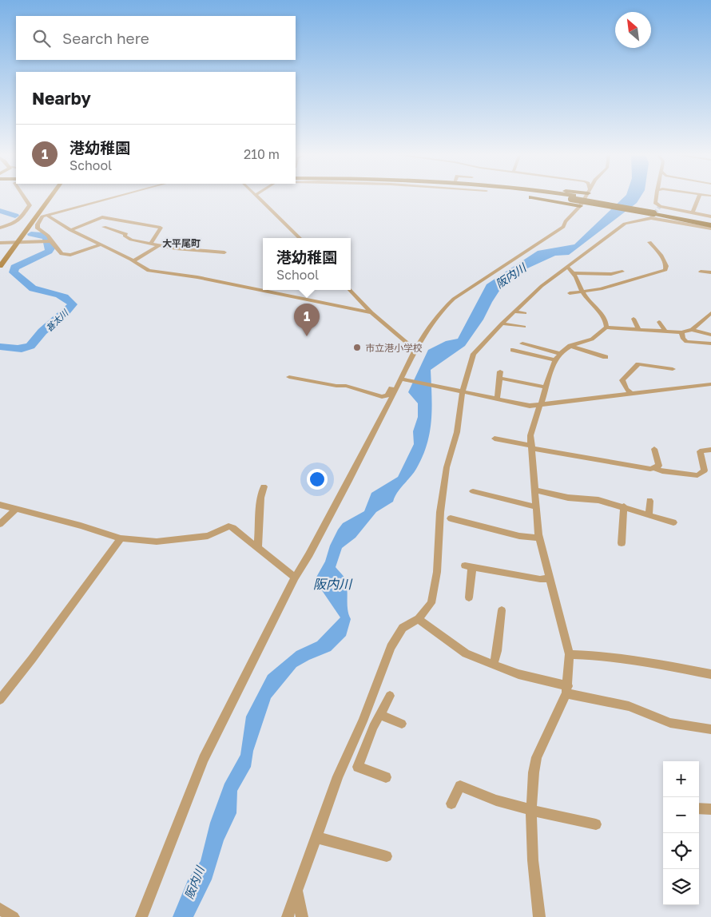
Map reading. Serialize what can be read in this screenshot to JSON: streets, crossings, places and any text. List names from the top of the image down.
{
  "districts": ["大平尾町"],
  "water": ["阪内川", "甚太川"],
  "places": ["市立港小学校"],
  "north": "top left",
  "page": {
    "search": "Search here",
    "heading": "Nearby",
    "list": [
      {
        "mark": "1",
        "name": "港幼稚園",
        "note": "School",
        "value": "210 m"
      }
    ],
    "popup": ["港幼稚園", "School"],
    "pins": "1",
    "map_buttons": ["+", "−"]
  }
}
